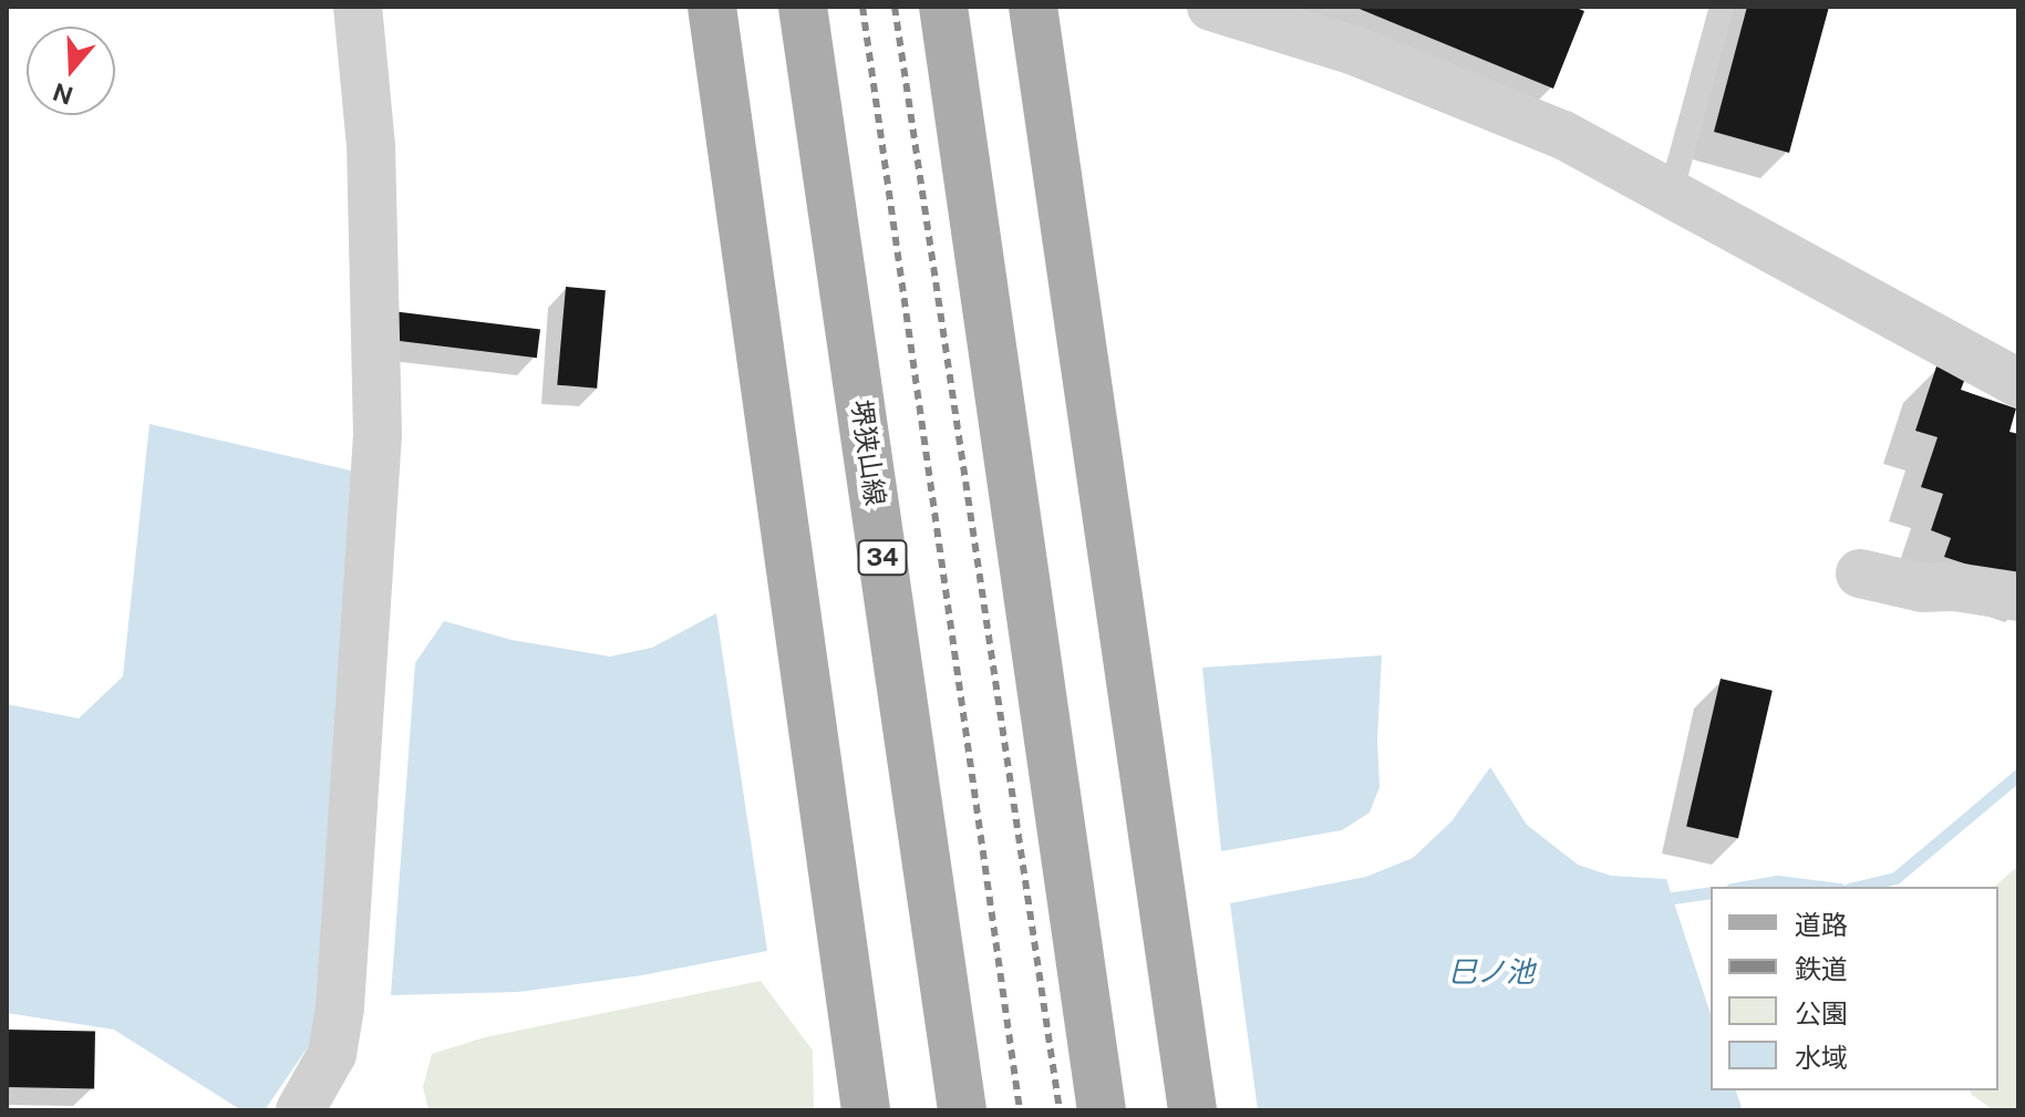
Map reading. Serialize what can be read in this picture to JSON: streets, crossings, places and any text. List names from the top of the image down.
{
  "streets": {
    "main road": ["堺狭山線", "34"]
  },
  "water": ["巳ノ池"],
  "legend": [
    "道路",
    "鉄道",
    "公園",
    "水域"
  ],
  "north": "bottom"
}
